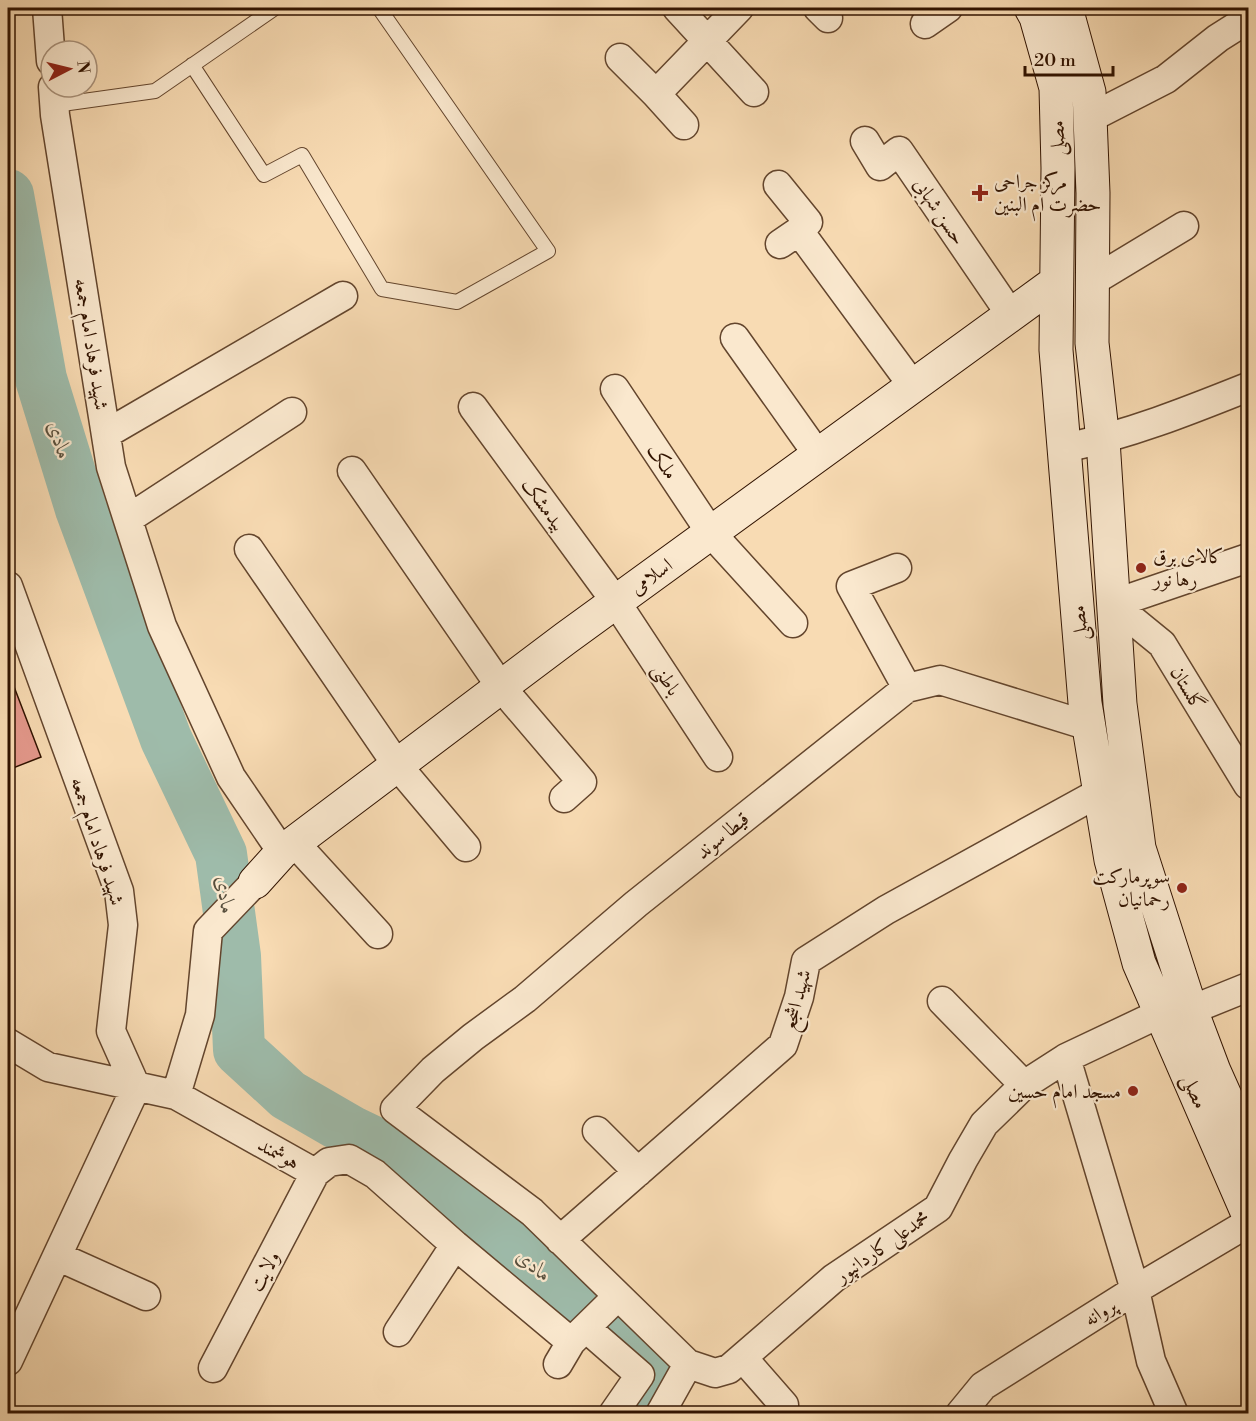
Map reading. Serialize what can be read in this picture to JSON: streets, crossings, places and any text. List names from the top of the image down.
{
  "streets": {
    "main road": ["مصلی", "اسلامی"],
    "street": [
      "حسن شهابی",
      "شهید فرهاد امام جمعه",
      "ملک",
      "بیدمشک",
      "باطنی",
      "گلستان",
      "قیطا سوند",
      "شهید اشجع",
      "هوشمند",
      "محمدعلی کاردانپور",
      "ولایت",
      "پروانه"
    ]
  },
  "crossings": [
    ["مصلی", "اسلامی"],
    ["مصلی", "گلستان"],
    ["مصلی", "قیطا سوند"],
    ["مصلی", "شهید اشجع"],
    ["مصلی", "محمدعلی کاردانپور"],
    ["حسن شهابی", "اسلامی"],
    ["شهید فرهاد امام جمعه", "اسلامی"],
    ["شهید فرهاد امام جمعه", "هوشمند"],
    ["ملک", "اسلامی"],
    ["بیدمشک", "اسلامی"],
    ["بیدمشک", "باطنی"],
    ["اسلامی", "باطنی"],
    ["قیطا سوند", "محمدعلی کاردانپور"],
    ["شهید اشجع", "محمدعلی کاردانپور"],
    ["هوشمند", "ولایت"]
  ],
  "water": ["مادی"],
  "places": {
    "health": ["مرکز جراحی حضرت ام البنین"],
    "other": ["کالای برق رها نور", "سوپرمارکت رحمانیان", "مسجد امام حسین"]
  },
  "scale_bar": "20 m",
  "north": "right"
}
